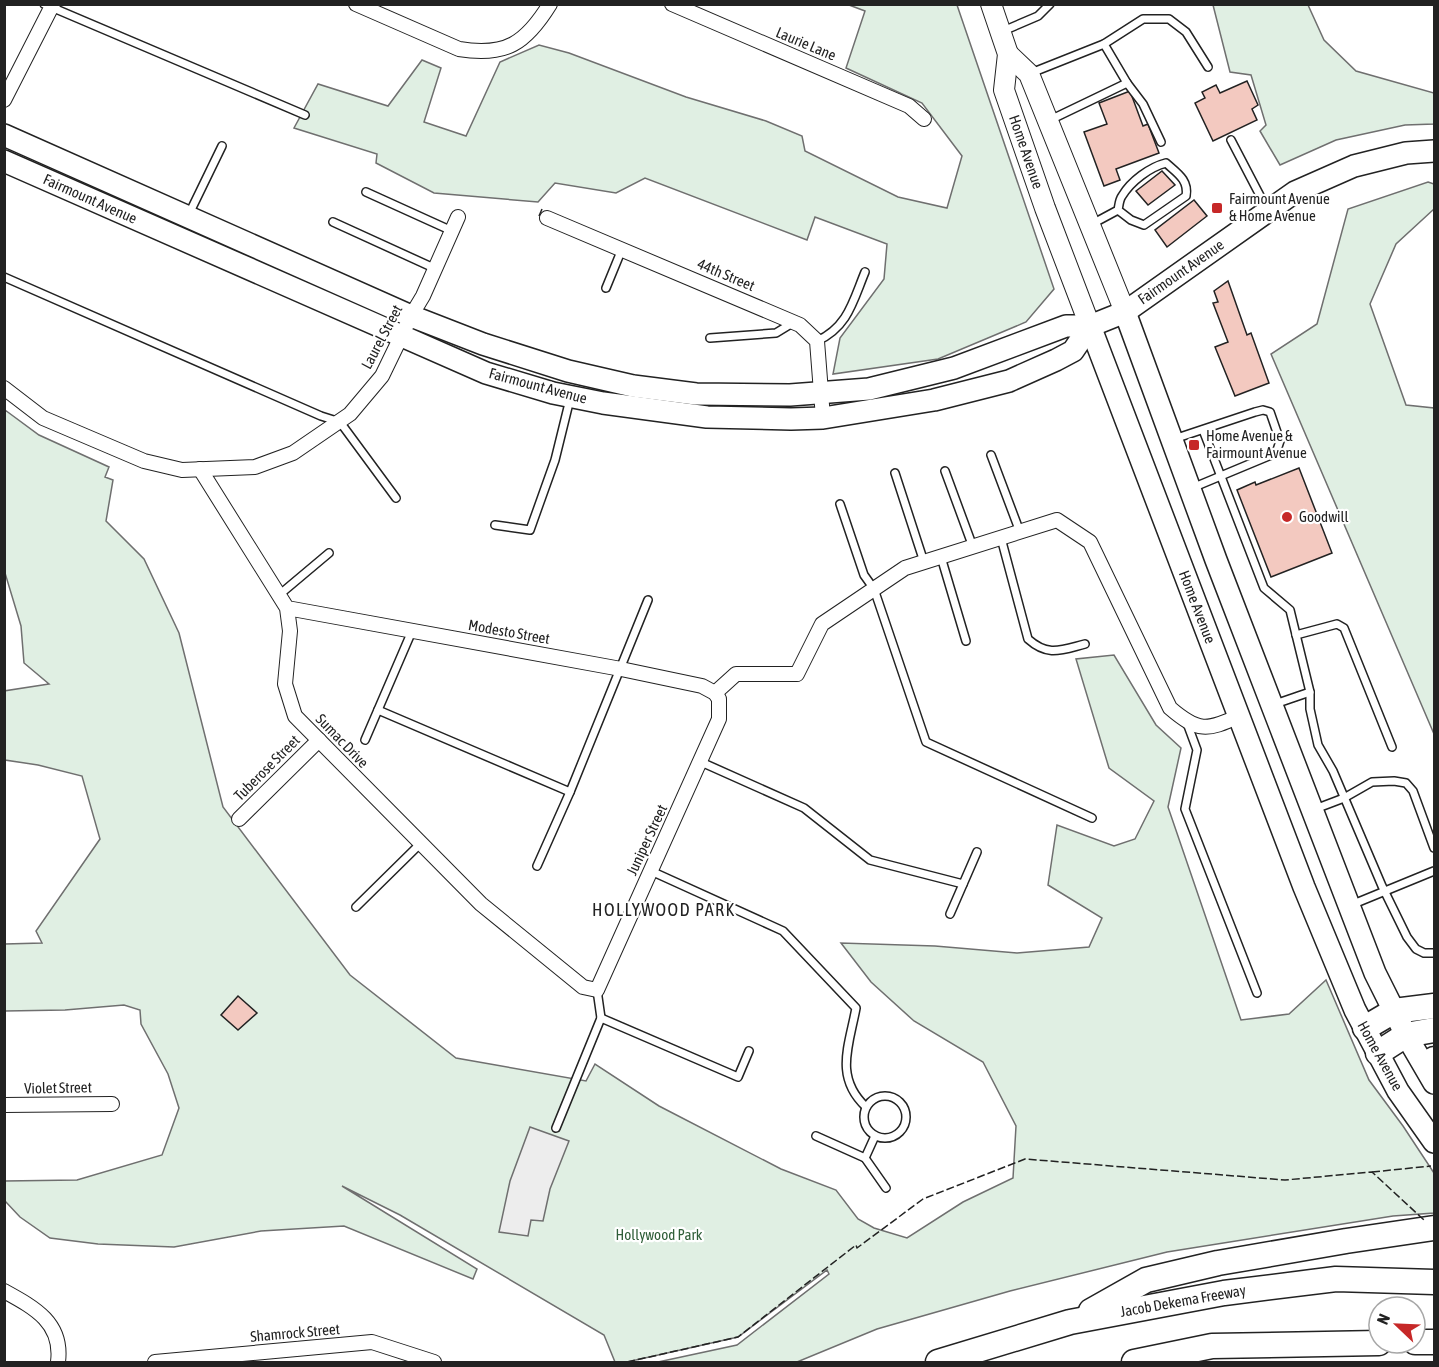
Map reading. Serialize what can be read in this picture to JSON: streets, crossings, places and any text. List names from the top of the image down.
{
  "streets": {
    "highway": ["Jacob Dekema Freeway"],
    "main road": ["Home Avenue", "Fairmount Avenue"],
    "street": [
      "Laurie Lane",
      "44th Street",
      "Laurel Street",
      "Modesto Street",
      "Sumac Drive",
      "Tuberose Street",
      "Juniper Street",
      "Violet Street",
      "Shamrock Street"
    ]
  },
  "crossings": [
    ["Home Avenue", "Fairmount Avenue"],
    ["Fairmount Avenue", "Laurel Street"],
    ["Laurel Street", "Sumac Drive"],
    ["Modesto Street", "Sumac Drive"],
    ["Modesto Street", "Juniper Street"],
    ["Sumac Drive", "Tuberose Street"],
    ["Sumac Drive", "Juniper Street"]
  ],
  "districts": ["HOLLYWOOD PARK"],
  "parks": ["Hollywood Park"],
  "places": {
    "transit": ["Fairmount Avenue & Home Avenue", "Home Avenue & Fairmount Avenue"],
    "other": ["Goodwill"]
  },
  "north": "top left"
}
